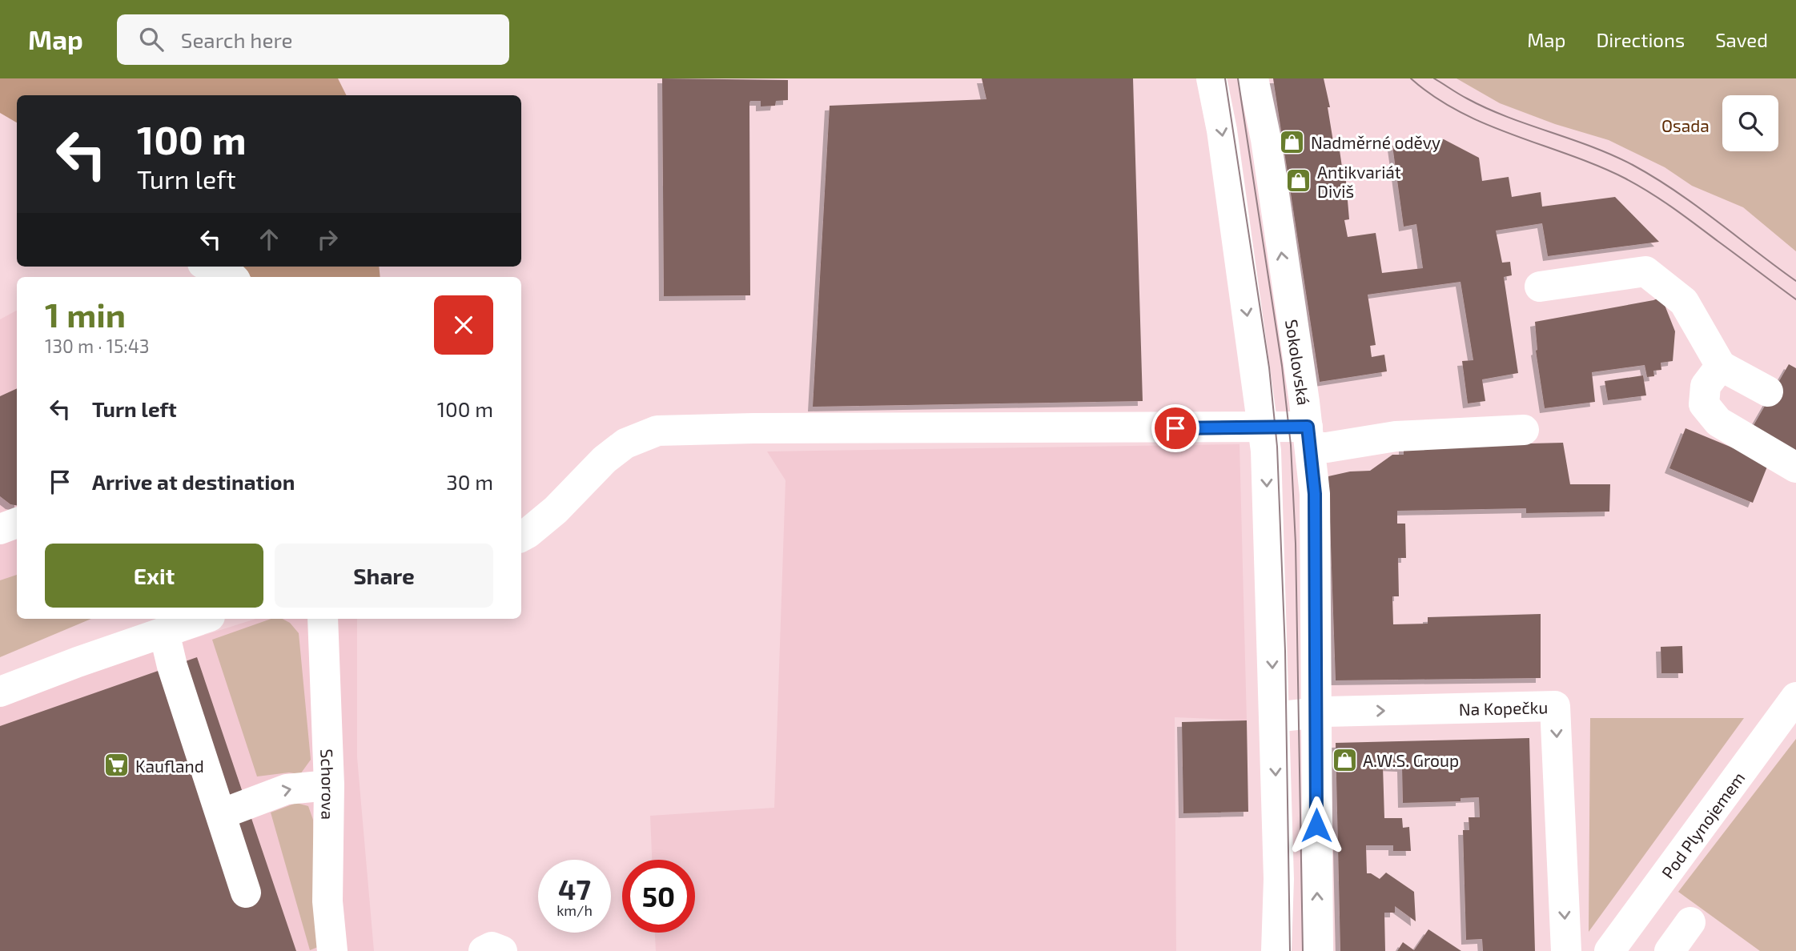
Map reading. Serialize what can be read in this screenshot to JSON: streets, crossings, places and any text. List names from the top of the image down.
{
  "streets": {
    "main road": [
      "Sokolovská",
      "Na Kopečku",
      "Schorova",
      "Pod Plynojemem"
    ]
  },
  "crossings": [
    ["Sokolovská", "Na Kopečku"]
  ],
  "parks": ["Osada"],
  "places": {
    "shop": ["Nadměrné oděvy", "Antikvariát Diviš", "A.W.S. Group"],
    "supermarket": ["Kaufland"]
  },
  "page": {
    "header": "Map",
    "search": "Search here",
    "nav": ["Map", "Directions", "Saved"],
    "turn": ["100 m", "Turn left"],
    "heading": ["1 min", "130 m · 15:43"],
    "list": [
      {
        "name": "Turn left",
        "value": "100 m"
      },
      {
        "name": "Arrive at destination",
        "value": "30 m"
      }
    ],
    "buttons": ["Exit", "Share"],
    "speed": "47 km/h",
    "limit": "50"
  }
}
